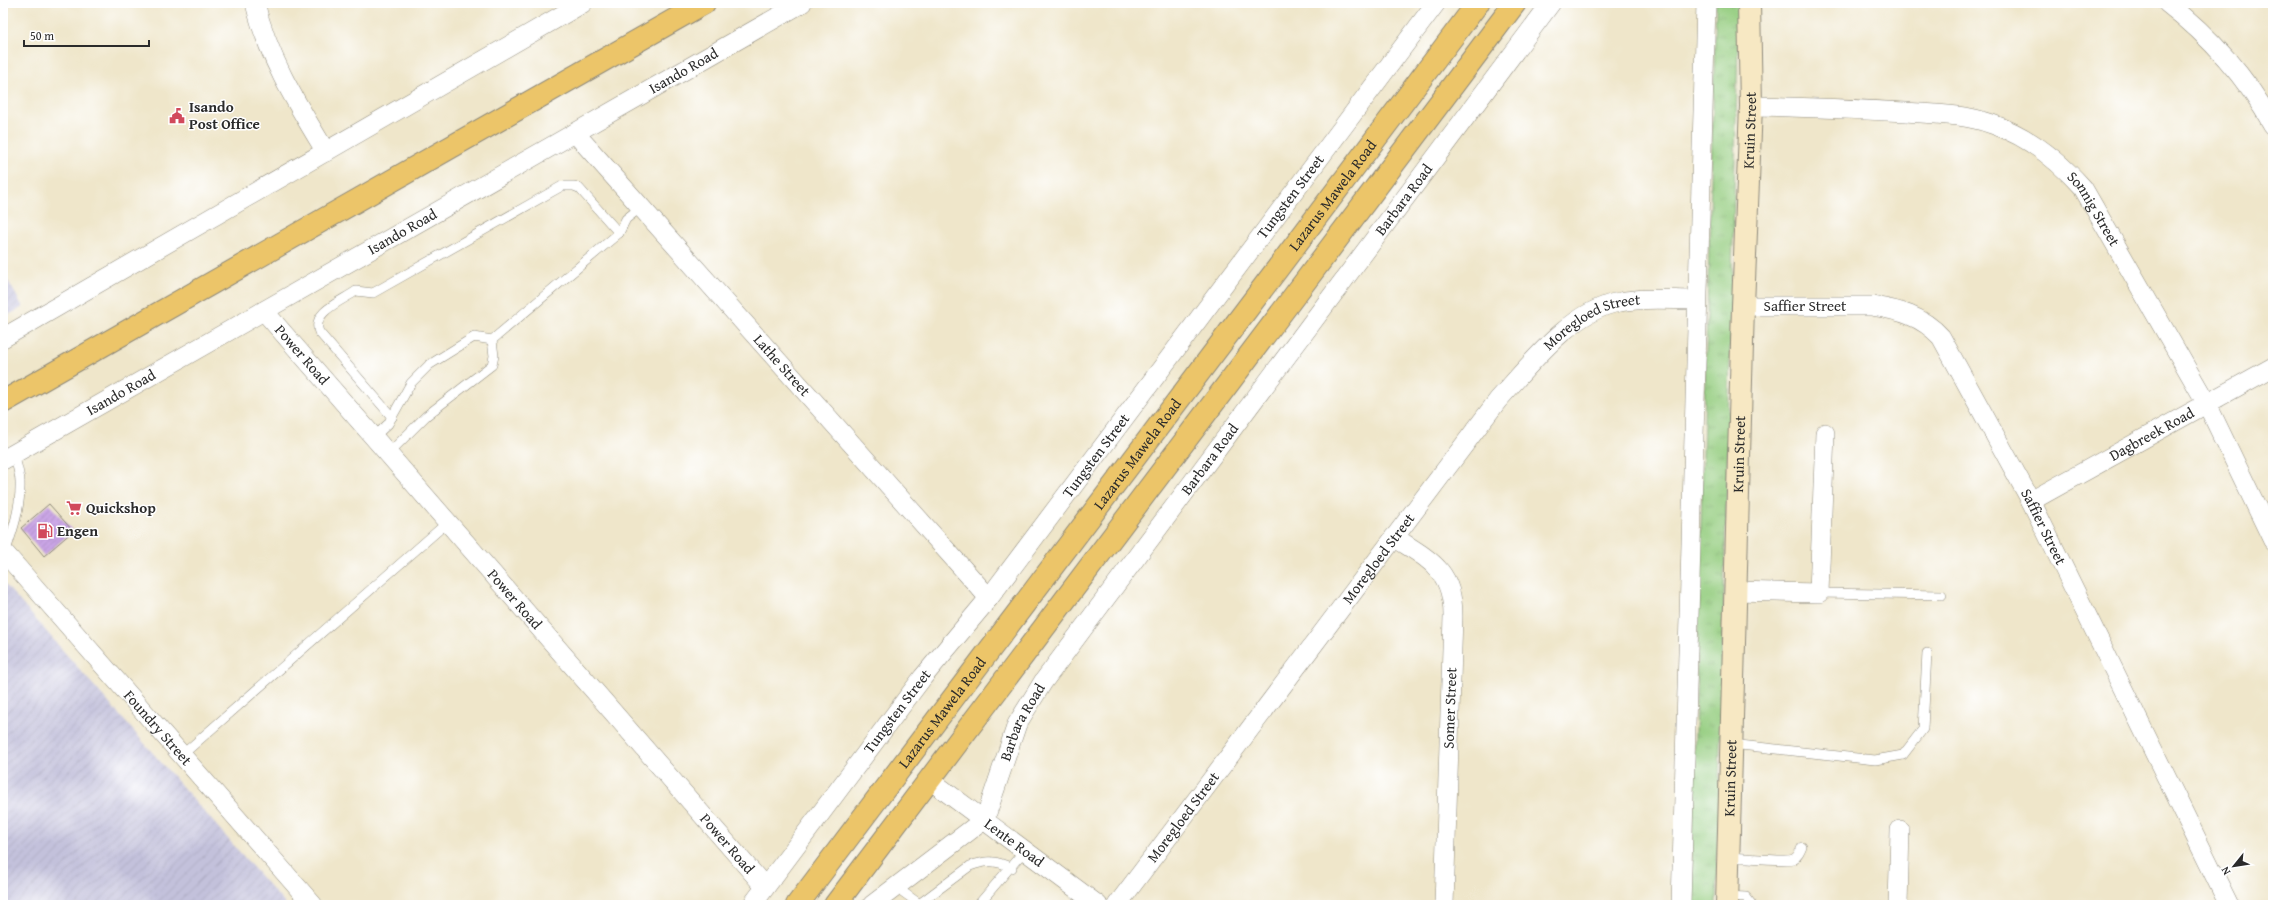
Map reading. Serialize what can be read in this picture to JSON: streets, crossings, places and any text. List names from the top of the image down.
{
  "streets": {
    "main road": ["Kruin Street", "Lazarus Mawela Road"],
    "street": [
      "Isando Road",
      "Tungsten Street",
      "Barbara Road",
      "Sonnig Street",
      "Saffier Street",
      "Moregloed Street",
      "Power Road",
      "Lathe Street",
      "Dagbreek Road",
      "Somer Street",
      "Foundry Street",
      "Lente Road"
    ]
  },
  "crossings": [
    ["Isando Road", "Power Road"],
    ["Isando Road", "Lathe Street"],
    ["Kruin Street", "Sonnig Street"],
    ["Kruin Street", "Saffier Street"],
    ["Lazarus Mawela Road", "Lente Road"],
    ["Tungsten Street", "Power Road"],
    ["Tungsten Street", "Lathe Street"],
    ["Barbara Road", "Lente Road"],
    ["Sonnig Street", "Dagbreek Road"],
    ["Saffier Street", "Dagbreek Road"],
    ["Moregloed Street", "Somer Street"]
  ],
  "places": {
    "public building": ["Isando Post Office"],
    "supermarket": ["Quickshop"],
    "fuel station": ["Engen"]
  },
  "scale_bar": "50 m",
  "north": "bottom left"
}
